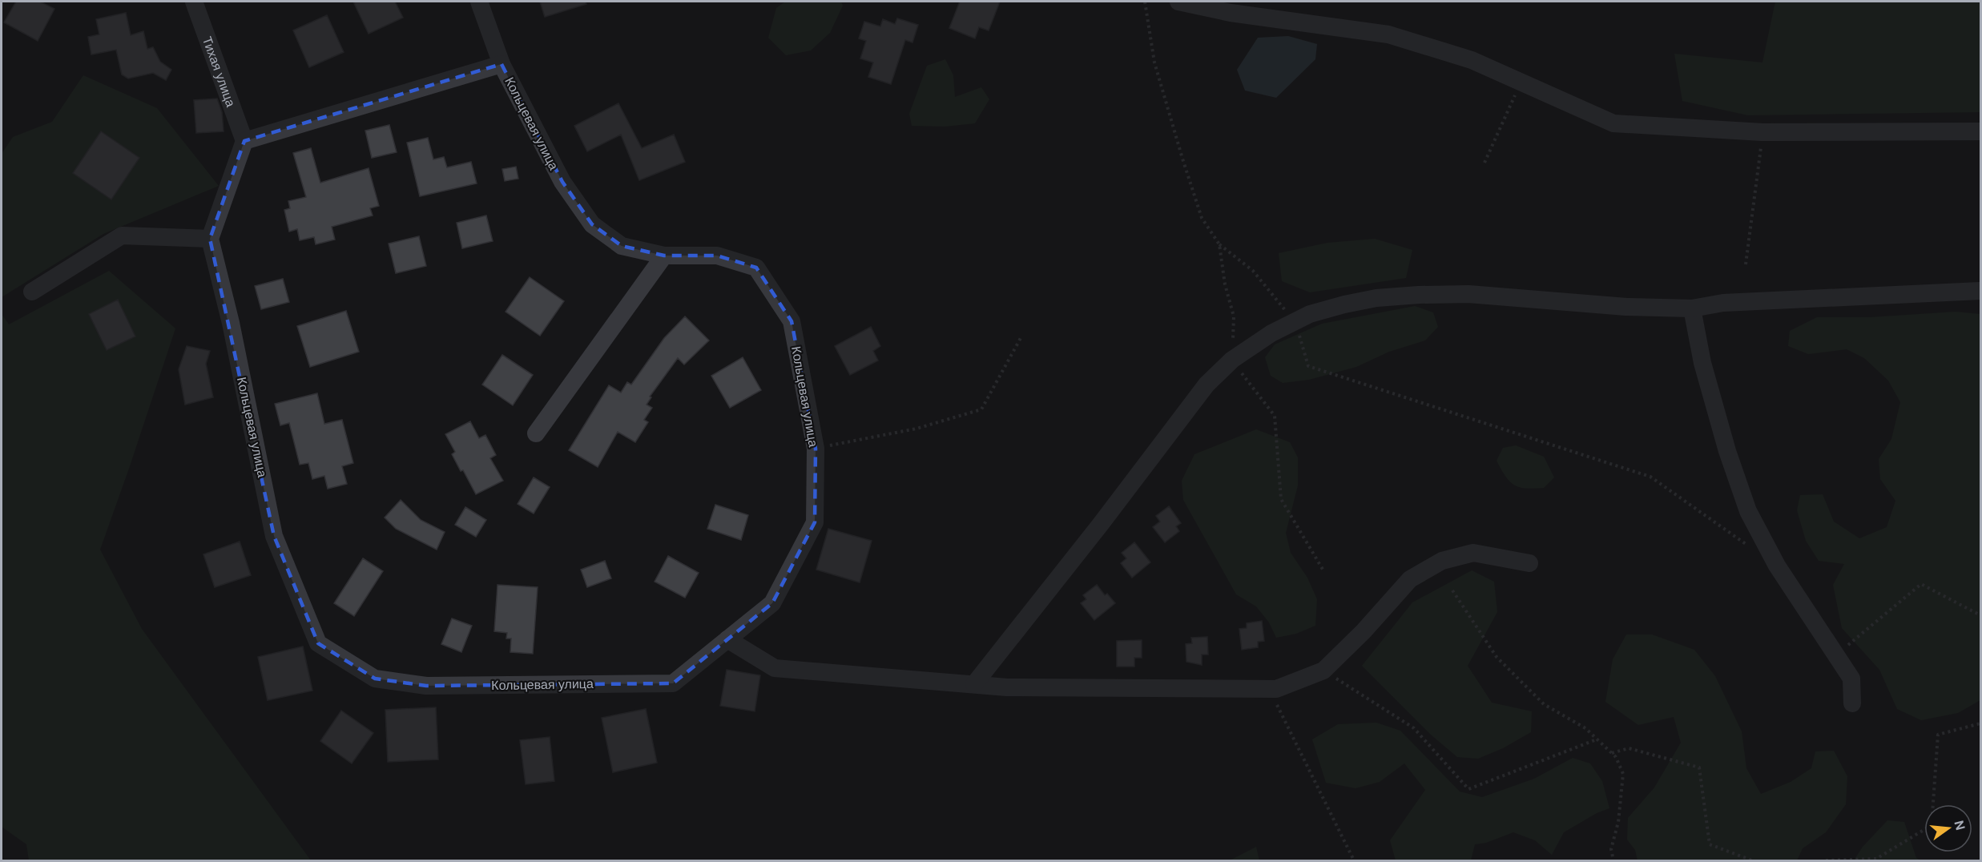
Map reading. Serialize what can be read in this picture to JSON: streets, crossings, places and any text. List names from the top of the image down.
{
  "streets": {
    "street": ["Тихая улица", "Кольцевая улица"]
  },
  "crossings": [
    ["Тихая улица", "Кольцевая улица"]
  ],
  "north": "right"
}
